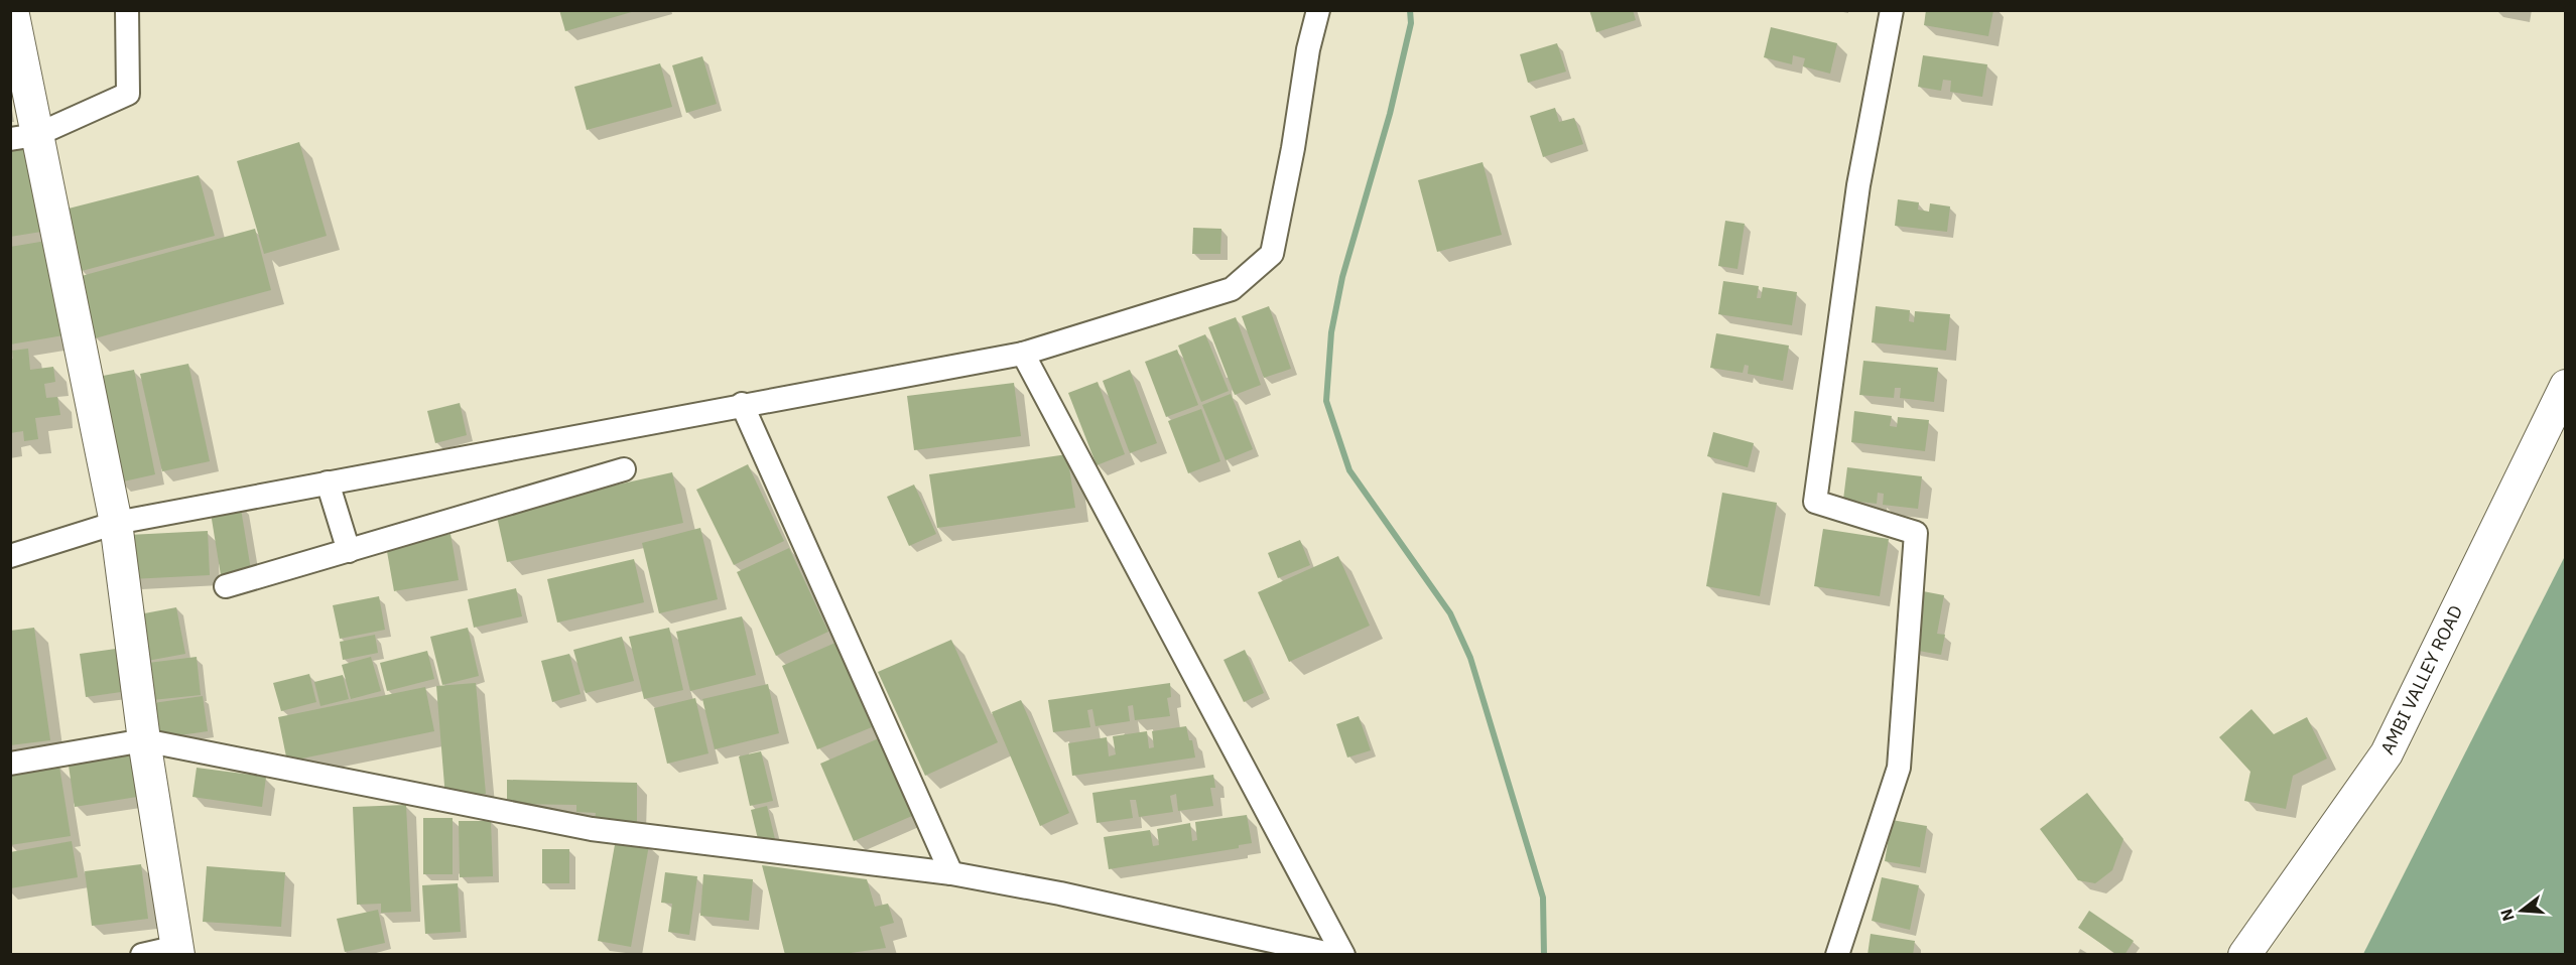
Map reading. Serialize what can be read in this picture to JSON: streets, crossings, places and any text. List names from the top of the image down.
{
  "streets": {
    "street": ["AMBI VALLEY ROAD"]
  },
  "north": "left"
}
